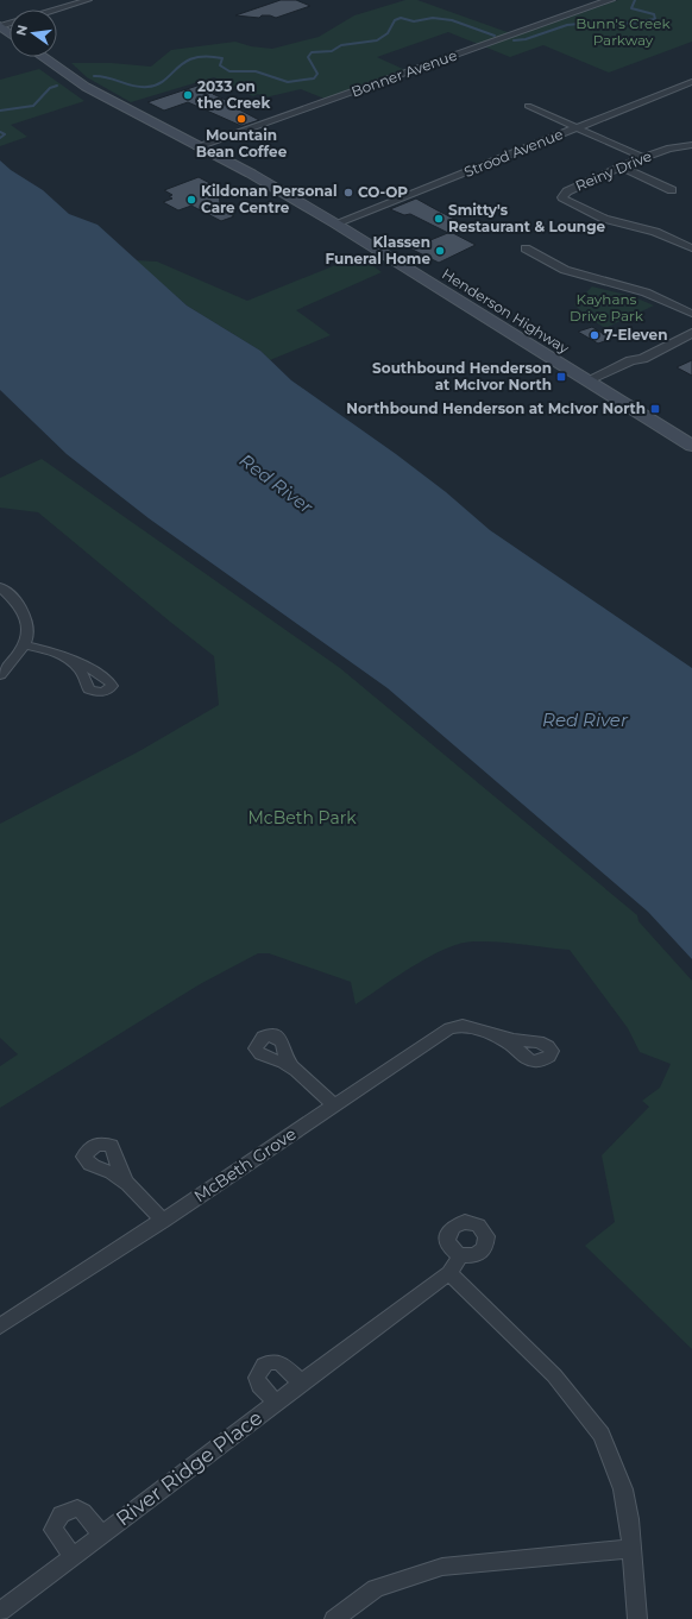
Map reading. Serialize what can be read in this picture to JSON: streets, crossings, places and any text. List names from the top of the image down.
{
  "streets": {
    "main road": ["Henderson Highway"],
    "street": [
      "Bonner Avenue",
      "Strood Avenue",
      "Reiny Drive",
      "McBeth Grove",
      "River Ridge Place"
    ]
  },
  "crossings": [
    ["Bonner Avenue", "Henderson Highway"],
    ["Strood Avenue", "Henderson Highway"]
  ],
  "water": ["Red River"],
  "parks": ["Bunn's Creek Parkway", "Kayhans Drive Park", "McBeth Park"],
  "places": {
    "other": [
      "2033 on the Creek",
      "Mountain Bean Coffee",
      "CO-OP",
      "Kildonan Personal Care Centre",
      "Smitty's Restaurant & Lounge",
      "Klassen Funeral Home",
      "7-Eleven"
    ],
    "transit": ["Southbound Henderson at McIvor North", "Northbound Henderson at McIvor North"]
  },
  "north": "left"
}
